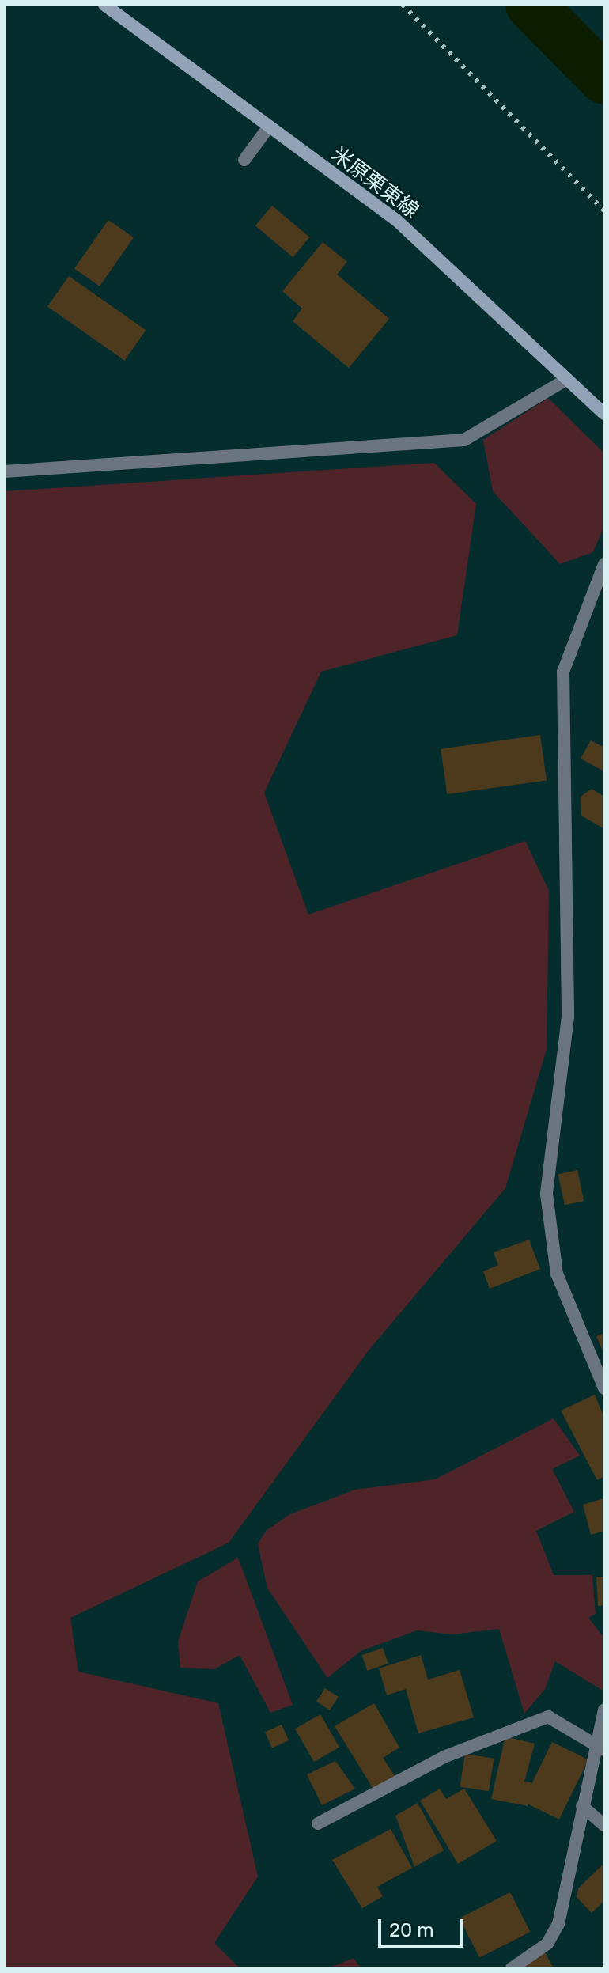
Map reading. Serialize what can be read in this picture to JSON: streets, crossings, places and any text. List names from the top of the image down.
{
  "streets": {
    "main road": ["米原栗東線"]
  },
  "scale_bar": "20 m"
}
